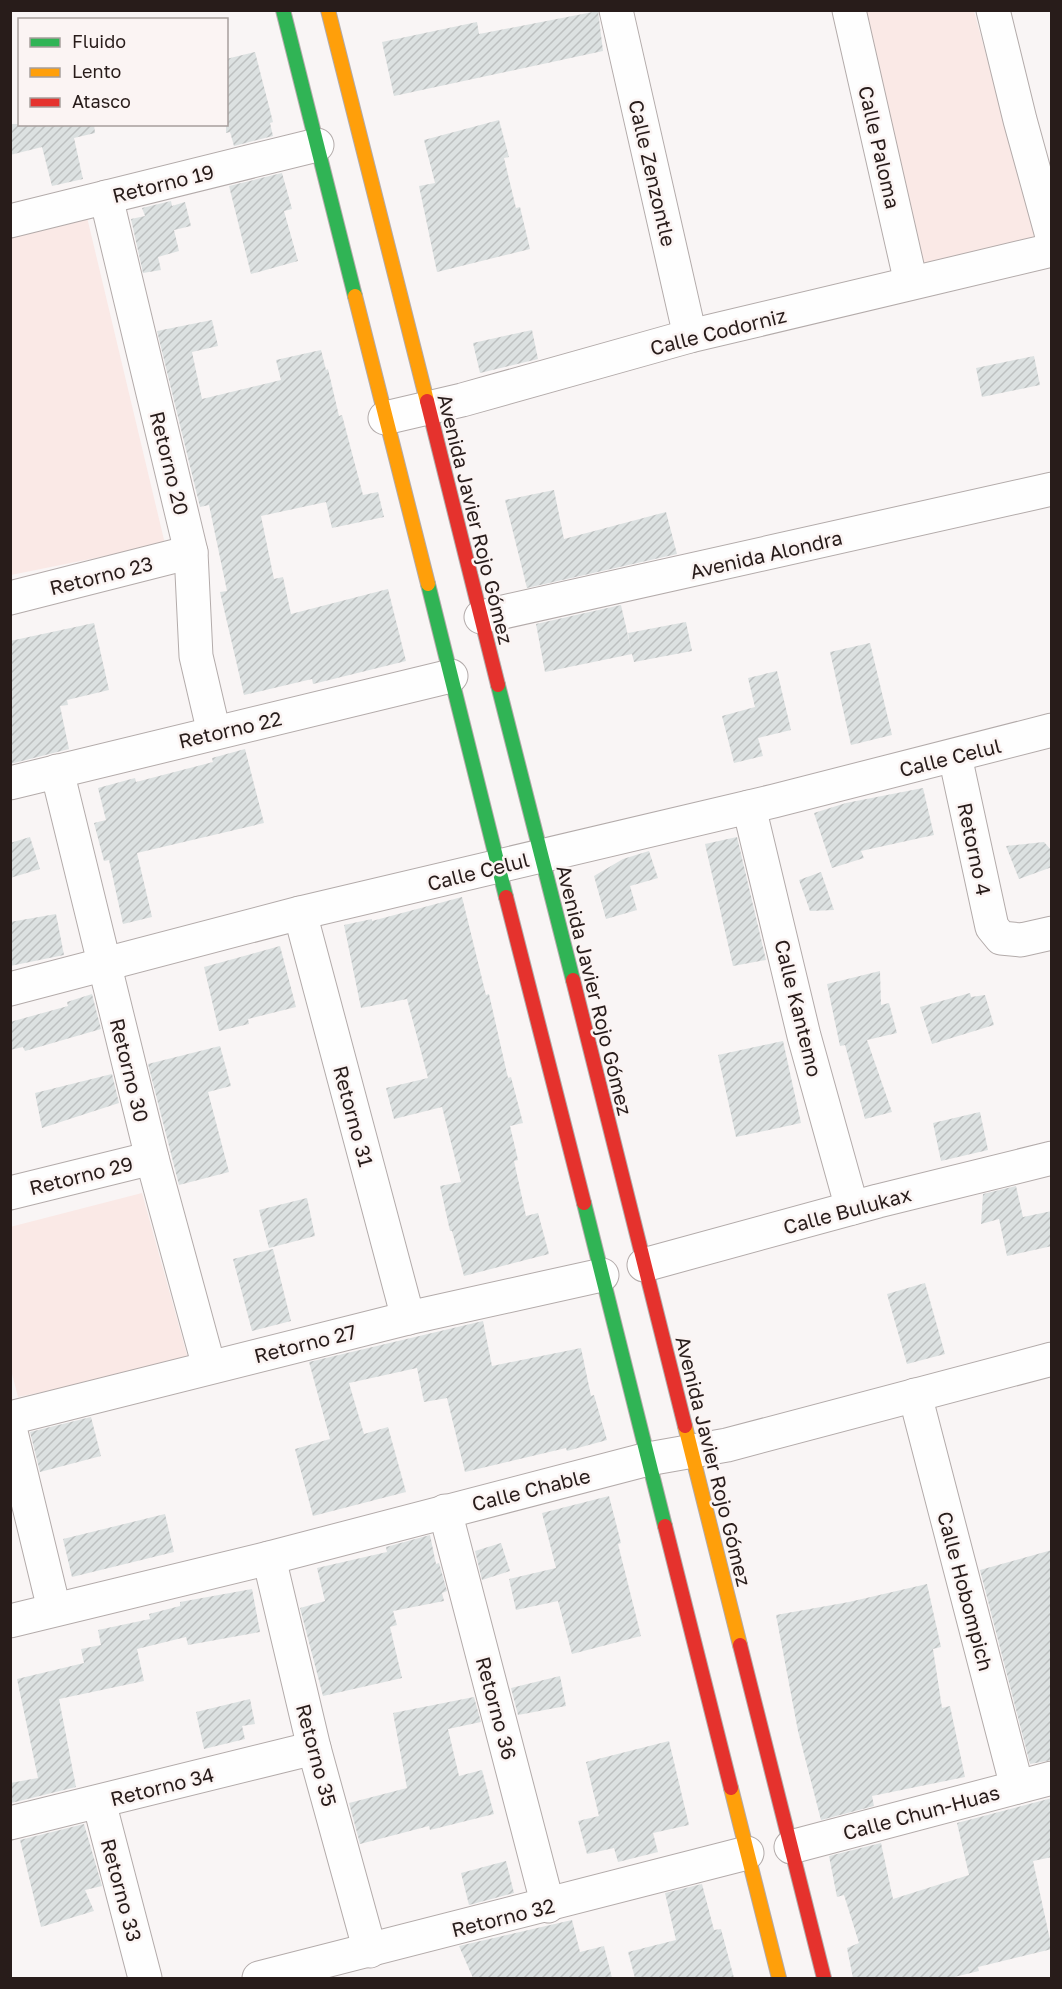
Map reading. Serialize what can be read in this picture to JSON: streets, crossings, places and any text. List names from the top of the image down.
{
  "streets": {
    "main road": ["Avenida Javier Rojo Gómez"],
    "street": [
      "Calle Paloma",
      "Calle Zenzontle",
      "Retorno 19",
      "Calle Codorniz",
      "Retorno 20",
      "Avenida Alondra",
      "Retorno 23",
      "Retorno 22",
      "Calle Celul",
      "Retorno 4",
      "Calle Kantemo",
      "Retorno 30",
      "Retorno 31",
      "Retorno 29",
      "Calle Bulukax",
      "Retorno 27",
      "Calle Chable",
      "Calle Hobompich",
      "Retorno 36",
      "Retorno 35",
      "Retorno 34",
      "Calle Chun-Huas",
      "Retorno 33",
      "Retorno 32"
    ]
  },
  "crossings": [
    ["Calle Paloma", "Calle Codorniz"],
    ["Calle Zenzontle", "Calle Codorniz"],
    ["Retorno 19", "Retorno 20"],
    ["Calle Codorniz", "Avenida Javier Rojo Gómez"],
    ["Retorno 20", "Retorno 23"],
    ["Retorno 20", "Retorno 22"],
    ["Avenida Javier Rojo Gómez", "Avenida Alondra"],
    ["Avenida Javier Rojo Gómez", "Calle Celul"],
    ["Avenida Javier Rojo Gómez", "Calle Bulukax"],
    ["Avenida Javier Rojo Gómez", "Calle Chable"],
    ["Avenida Javier Rojo Gómez", "Calle Chun-Huas"],
    ["Retorno 22", "Retorno 30"],
    ["Calle Celul", "Retorno 4"],
    ["Calle Celul", "Calle Kantemo"],
    ["Calle Celul", "Retorno 30"],
    ["Calle Celul", "Retorno 31"],
    ["Calle Kantemo", "Calle Bulukax"],
    ["Retorno 30", "Retorno 29"],
    ["Retorno 30", "Retorno 27"],
    ["Retorno 31", "Retorno 27"],
    ["Calle Chable", "Calle Hobompich"],
    ["Calle Chable", "Retorno 36"],
    ["Calle Chable", "Retorno 35"],
    ["Calle Hobompich", "Calle Chun-Huas"],
    ["Retorno 36", "Retorno 32"],
    ["Retorno 35", "Retorno 34"],
    ["Retorno 35", "Retorno 32"],
    ["Retorno 34", "Retorno 33"]
  ],
  "legend": ["Fluido", "Lento", "Atasco"]
}
